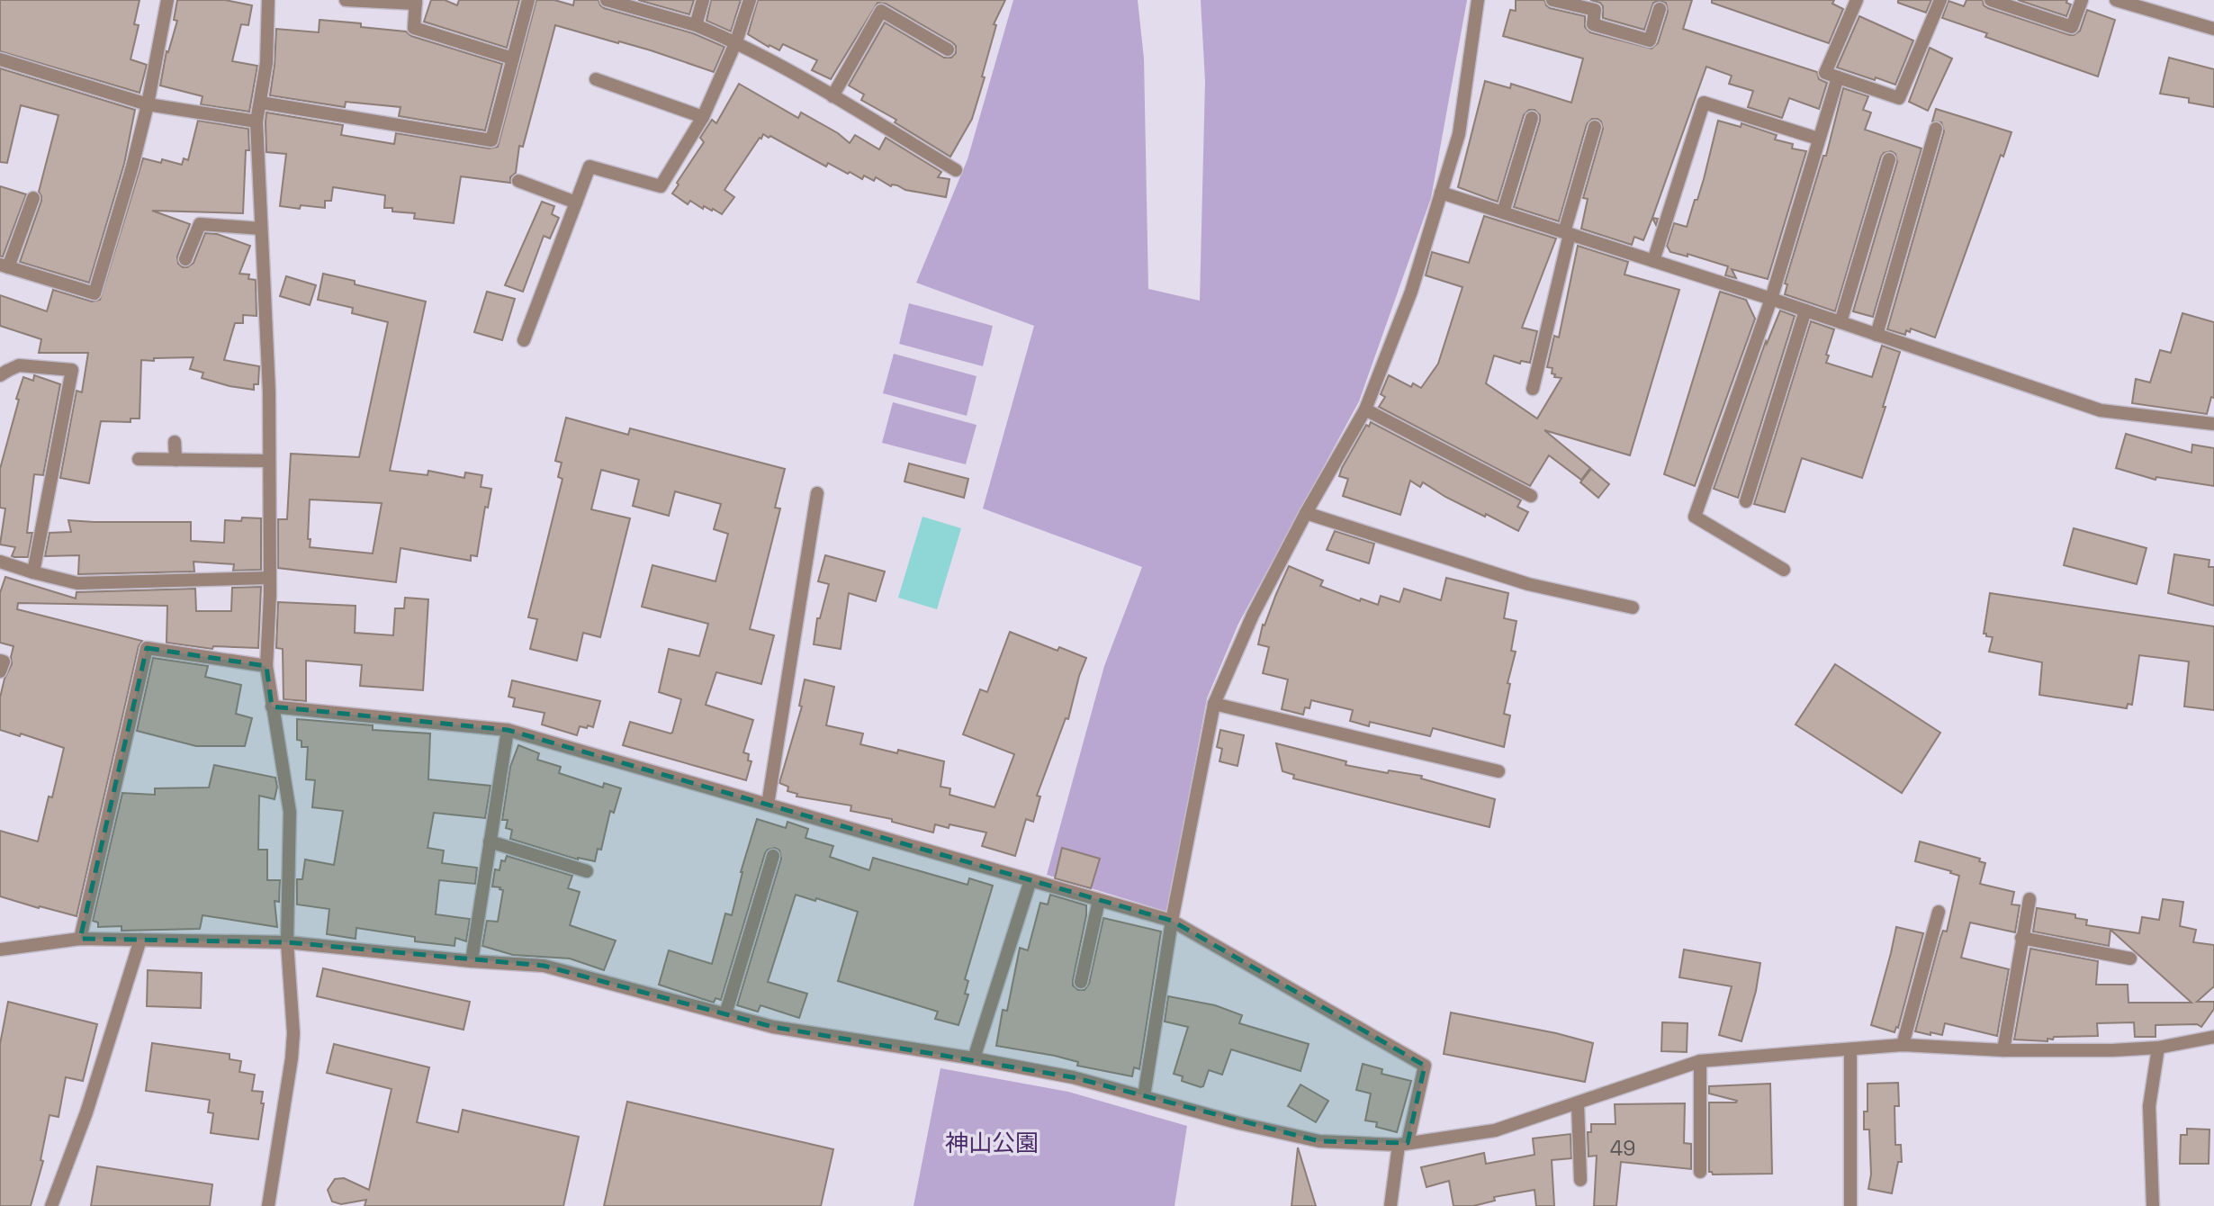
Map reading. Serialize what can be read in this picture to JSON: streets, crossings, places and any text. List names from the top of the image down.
{
  "parks": ["神山公園"],
  "house_numbers": ["49"]
}
